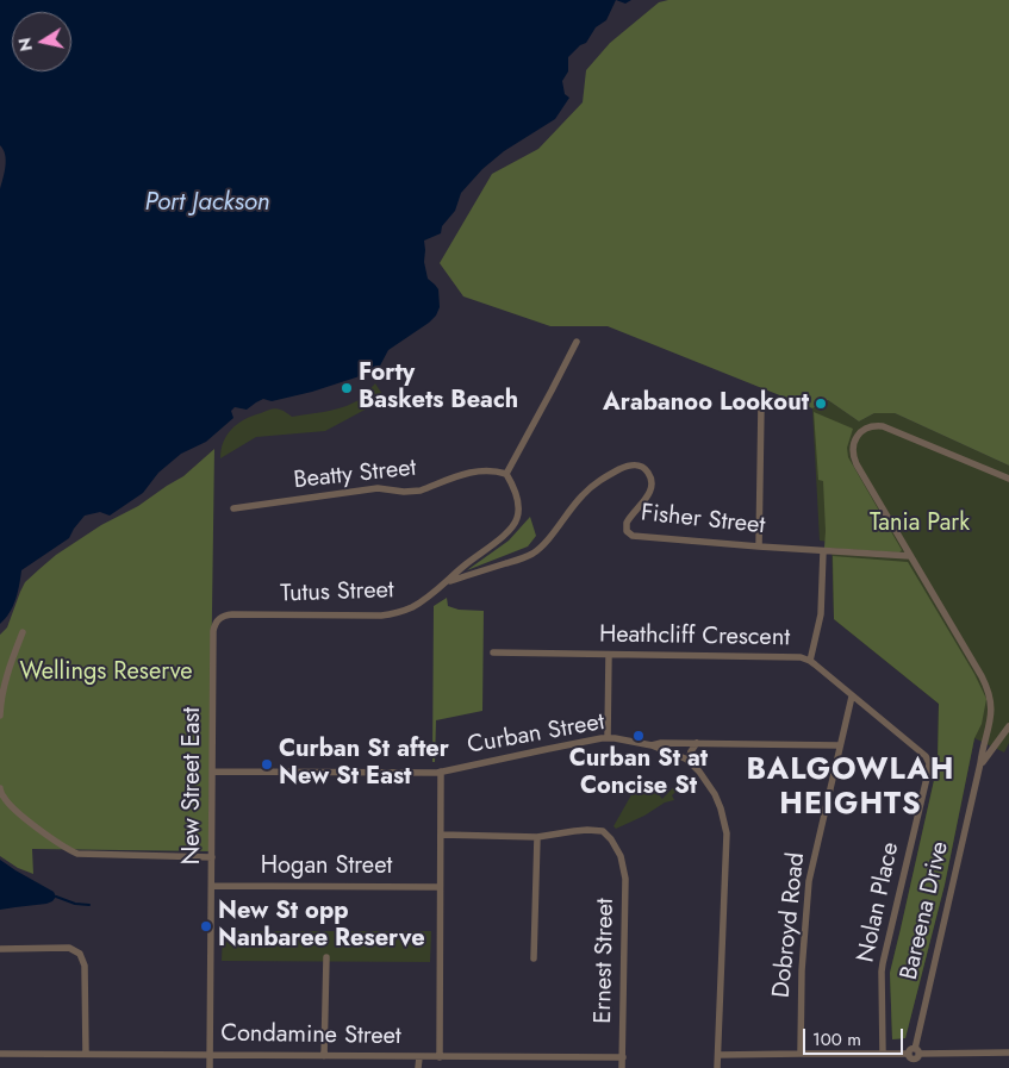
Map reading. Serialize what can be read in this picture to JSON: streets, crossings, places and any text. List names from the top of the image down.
{
  "streets": {
    "street": [
      "Beatty Street",
      "Fisher Street",
      "Tutus Street",
      "Heathcliff Crescent",
      "Curban Street",
      "New Street East",
      "Hogan Street",
      "Nolan Place",
      "Bareena Drive",
      "Dobroyd Road",
      "Ernest Street",
      "Condamine Street"
    ]
  },
  "crossings": [
    ["Fisher Street", "Tutus Street"],
    ["Fisher Street", "Bareena Drive"],
    ["Tutus Street", "New Street East"],
    ["Heathcliff Crescent", "Nolan Place"],
    ["Heathcliff Crescent", "Dobroyd Road"],
    ["Curban Street", "New Street East"],
    ["New Street East", "Hogan Street"],
    ["New Street East", "Condamine Street"],
    ["Ernest Street", "Condamine Street"]
  ],
  "districts": ["BALGOWLAH HEIGHTS"],
  "water": ["Port Jackson"],
  "parks": ["Tania Park", "Wellings Reserve"],
  "places": [
    "Forty Baskets Beach",
    "Arabanoo Lookout",
    "Curban St at Concise St",
    "Curban St after New St East",
    "New St opp Nanbaree Reserve"
  ],
  "scale_bar": "100 m",
  "north": "left"
}
